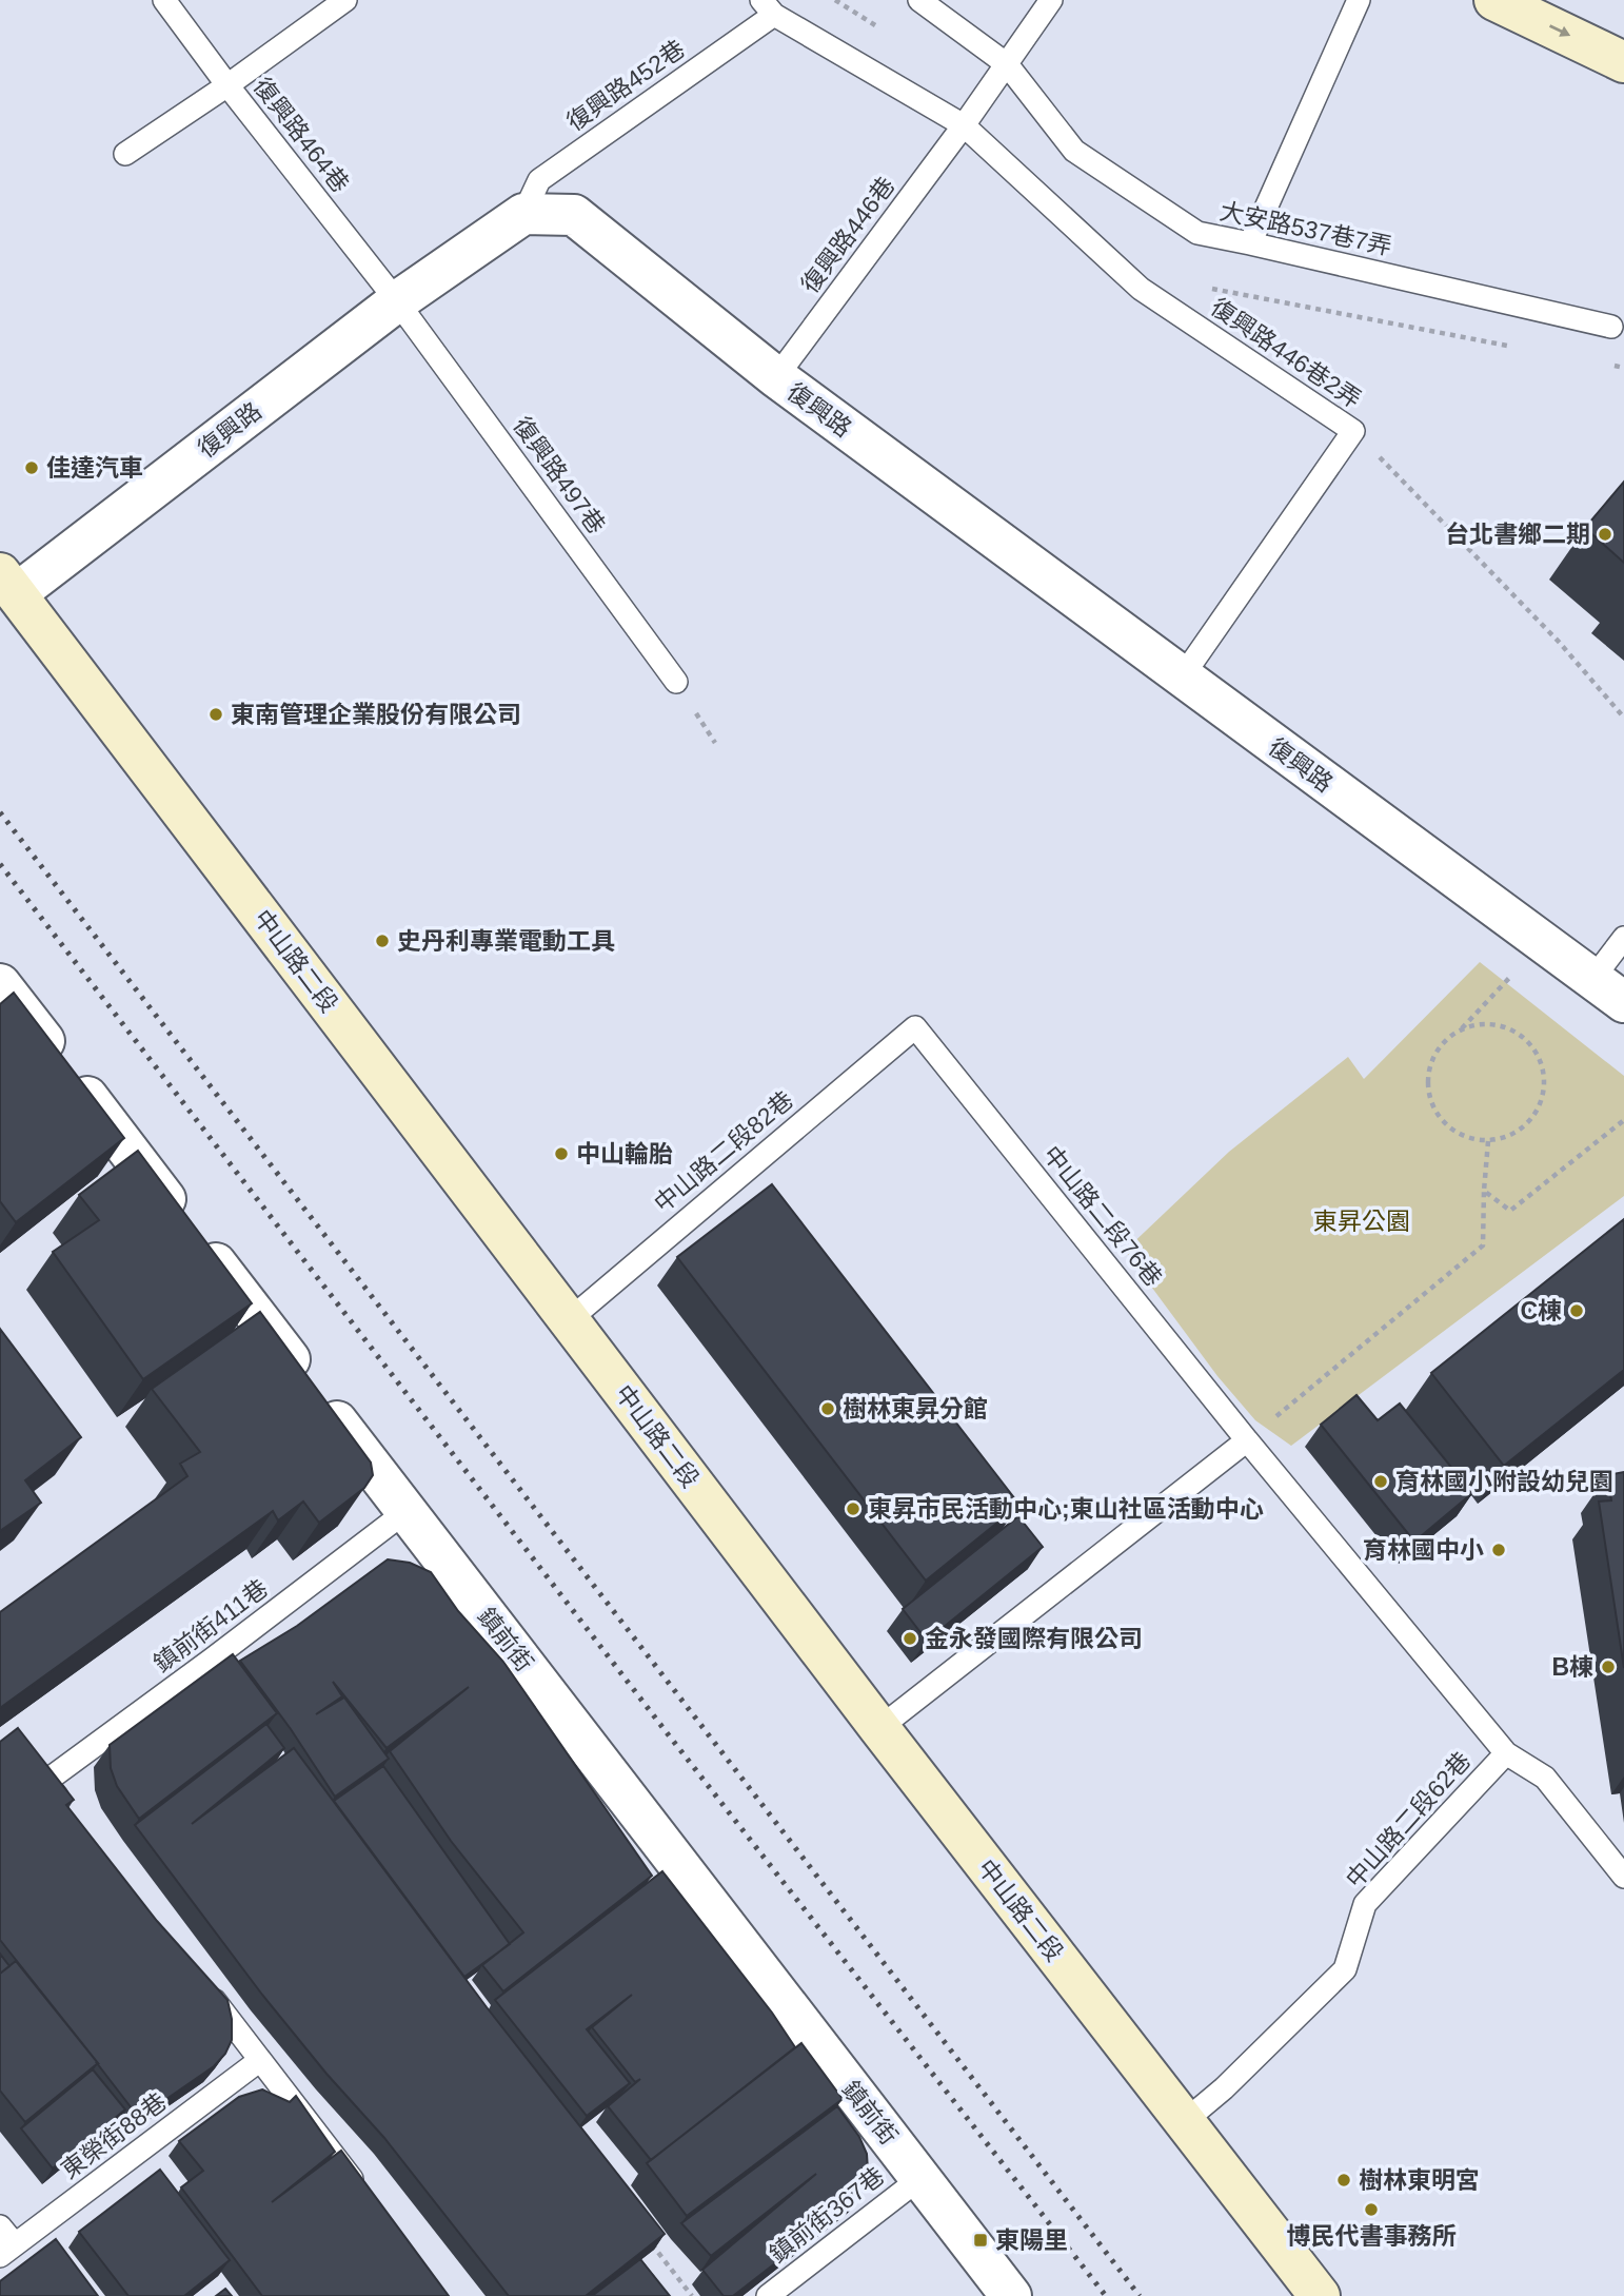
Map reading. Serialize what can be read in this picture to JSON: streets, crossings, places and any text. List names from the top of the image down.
{
  "streets": {
    "main road": ["中山路二段"],
    "street": ["復興路", "鎮前街"],
    "lane": [
      "復興路452巷",
      "復興路464巷",
      "大安路537巷7弄",
      "復興路446巷",
      "復興路446巷2弄",
      "復興路497巷",
      "中山路二段82巷",
      "中山路二段76巷",
      "鎮前街411巷",
      "中山路二段62巷",
      "東榮街88巷",
      "鎮前街367巷"
    ]
  },
  "crossings": [
    ["復興路452巷", "復興路446巷2弄"],
    ["復興路452巷", "復興路"],
    ["復興路464巷", "復興路"],
    ["復興路464巷", "復興路497巷"],
    ["大安路537巷7弄", "復興路446巷"],
    ["復興路446巷", "復興路446巷2弄"],
    ["復興路446巷", "復興路"],
    ["復興路446巷2弄", "復興路"],
    ["復興路", "復興路497巷"],
    ["復興路", "中山路二段"],
    ["中山路二段", "中山路二段82巷"],
    ["中山路二段", "中山路二段62巷"],
    ["中山路二段82巷", "中山路二段76巷"],
    ["中山路二段76巷", "中山路二段62巷"],
    ["鎮前街411巷", "鎮前街"],
    ["鎮前街", "鎮前街367巷"]
  ],
  "parks": ["東昇公園"],
  "places": {
    "other": [
      "佳達汽車",
      "台北書鄉二期",
      "東南管理企業股份有限公司",
      "史丹利專業電動工具",
      "中山輪胎",
      "C棟",
      "樹林東昇分館",
      "育林國小附設幼兒園",
      "東昇市民活動中心;東山社區活動中心",
      "育林國中小",
      "金永發國際有限公司",
      "B棟",
      "樹林東明宮",
      "博民代書事務所"
    ],
    "transit": ["東陽里"]
  }
}
